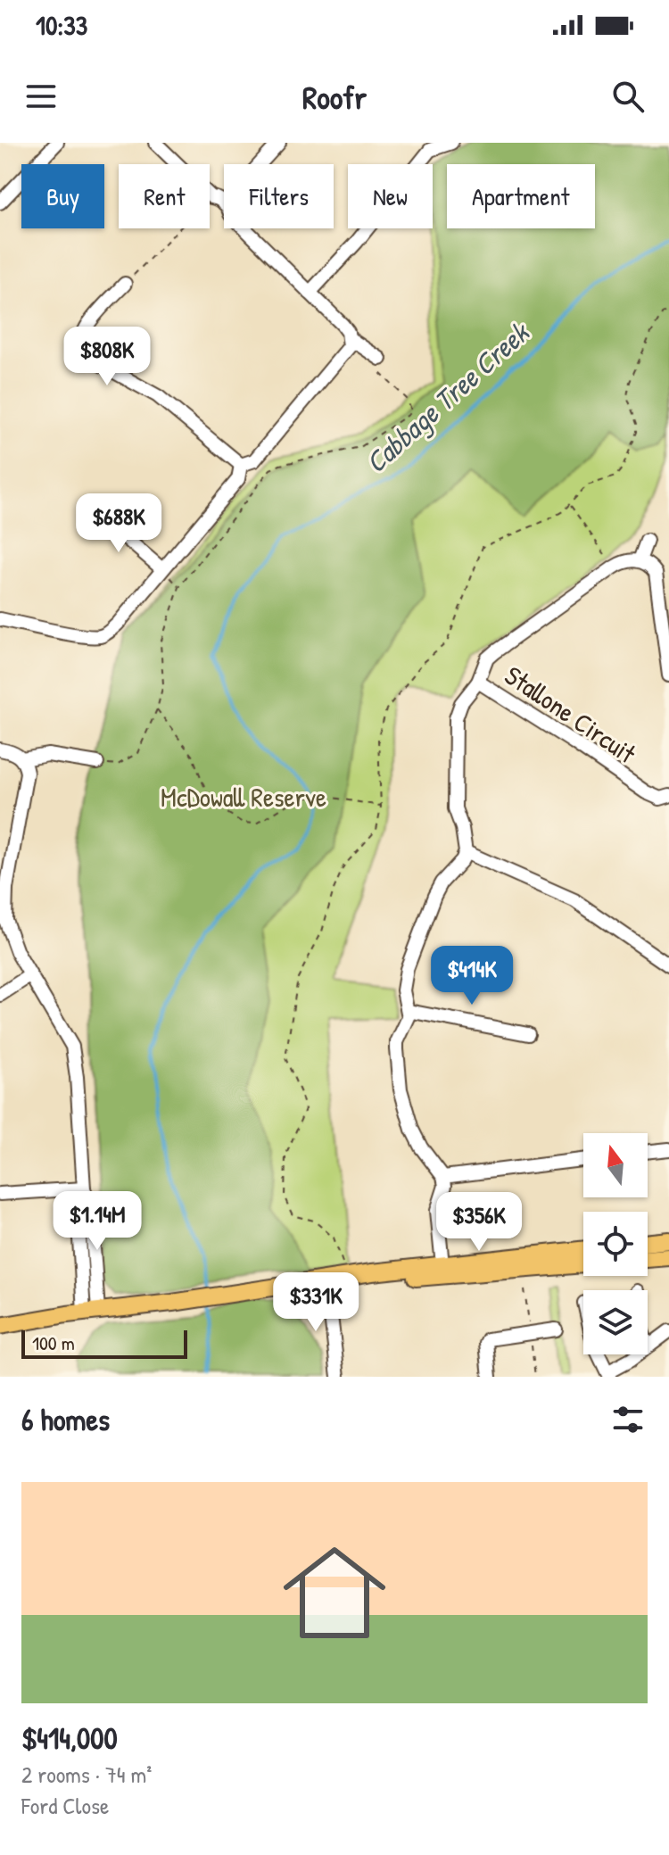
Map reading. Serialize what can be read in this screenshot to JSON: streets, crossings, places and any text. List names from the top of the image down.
{
  "streets": {
    "street": ["Stallone Circuit"]
  },
  "water": ["Cabbage Tree Creek"],
  "parks": ["McDowall Reserve"],
  "scale_bar": "100 m",
  "north": "top",
  "page": {
    "status": "10:33",
    "header": "Roofr",
    "chip": [
      "Buy",
      "Rent",
      "Filters",
      "New",
      "Apartment"
    ],
    "price": [
      "$808K",
      "$688K",
      "$414K",
      "$1.14M",
      "$356K",
      "$331K"
    ],
    "scale": "100 m",
    "heading": "6 homes",
    "list": [
      {
        "name": "$414,000",
        "note": "2 rooms · 74 m² · Ford Close"
      }
    ]
  }
}
